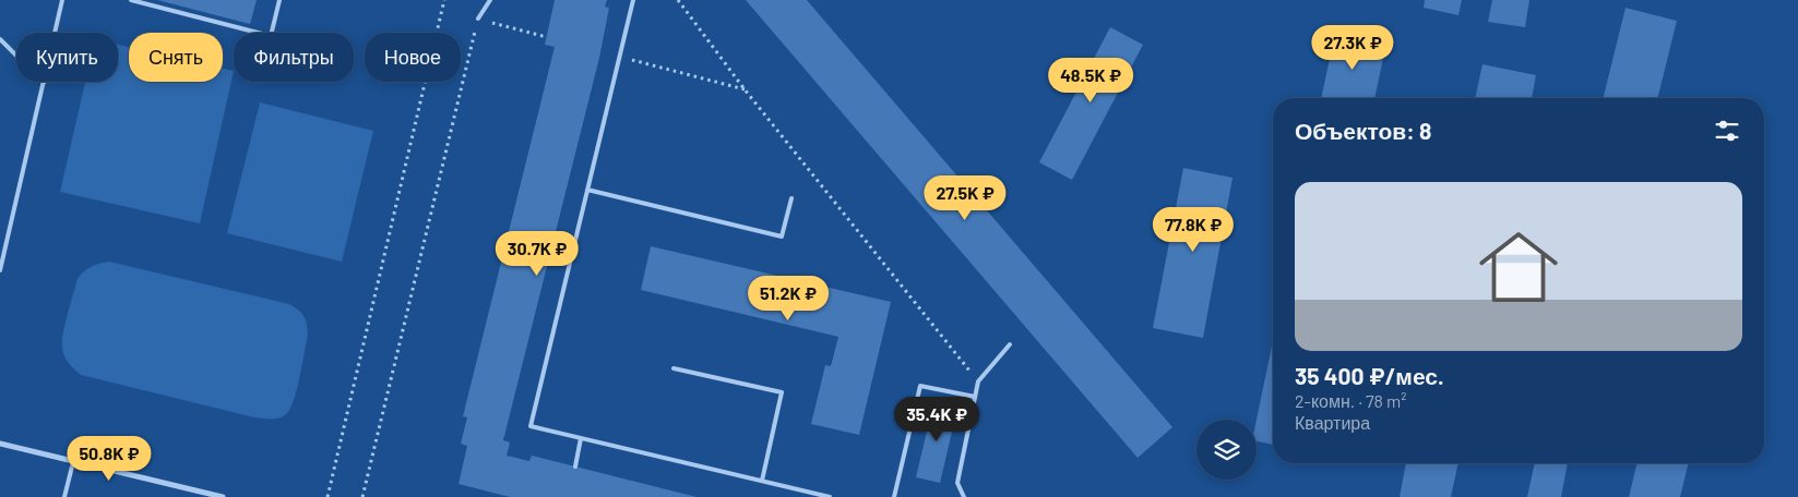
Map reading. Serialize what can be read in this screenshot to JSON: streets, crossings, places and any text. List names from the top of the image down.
{
  "page": {
    "price": [
      "27.3K ₽",
      "48.5K ₽",
      "27.5K ₽",
      "77.8K ₽",
      "30.7K ₽",
      "51.2K ₽",
      "35.4K ₽",
      "50.8K ₽"
    ],
    "chip": [
      "Купить",
      "Снять",
      "Фильтры",
      "Новое"
    ],
    "heading": "Объектов: 8",
    "list": [
      {
        "name": "35 400 ₽/мес.",
        "note": "2-комн. · 78 m² · Квартира"
      }
    ]
  }
}
